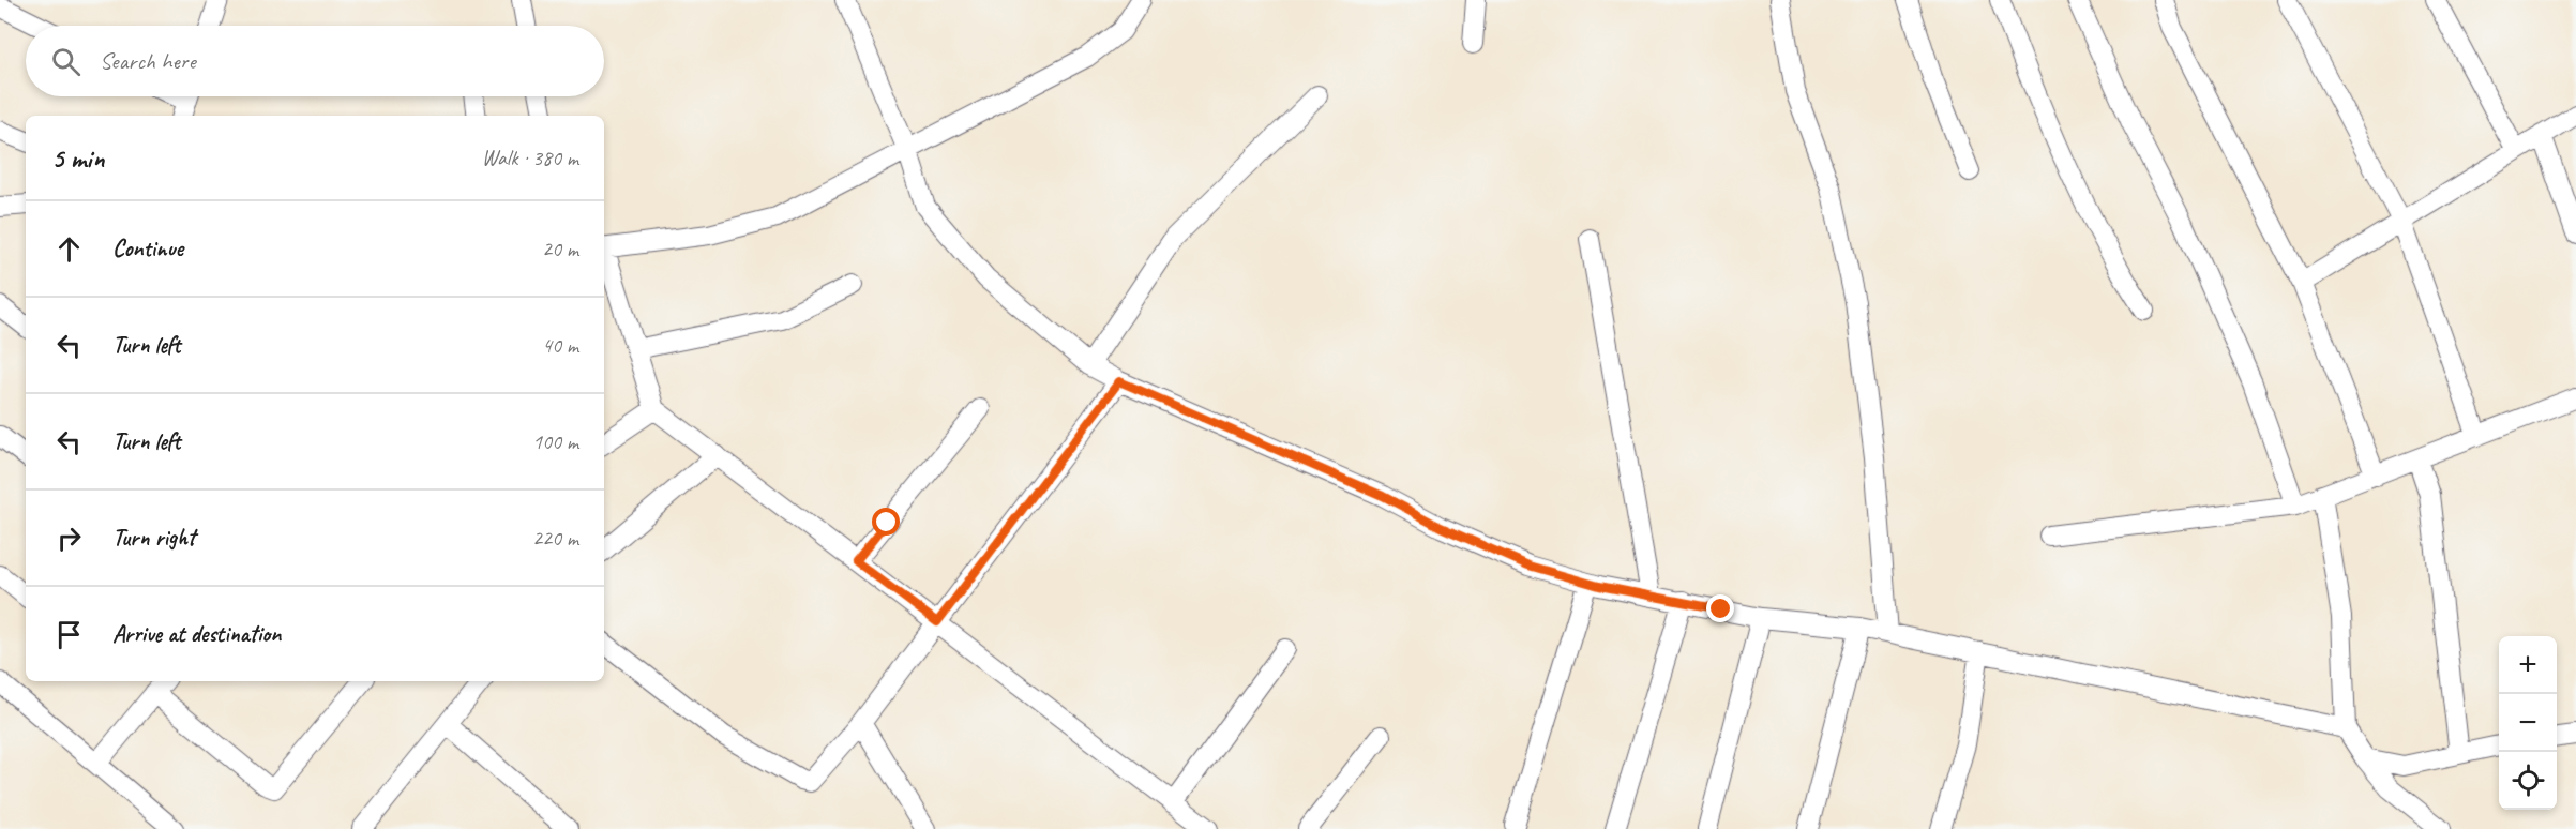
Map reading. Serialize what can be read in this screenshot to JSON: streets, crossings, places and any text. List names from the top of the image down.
{
  "page": {
    "search": "Search here",
    "heading": ["5 min", "Walk · 380 m"],
    "list": [
      ["Continue", "20 m"],
      ["Turn left", "40 m"],
      ["Turn left", "100 m"],
      ["Turn right", "220 m"],
      "Arrive at destination"
    ],
    "map_buttons": ["+", "−"]
  }
}
